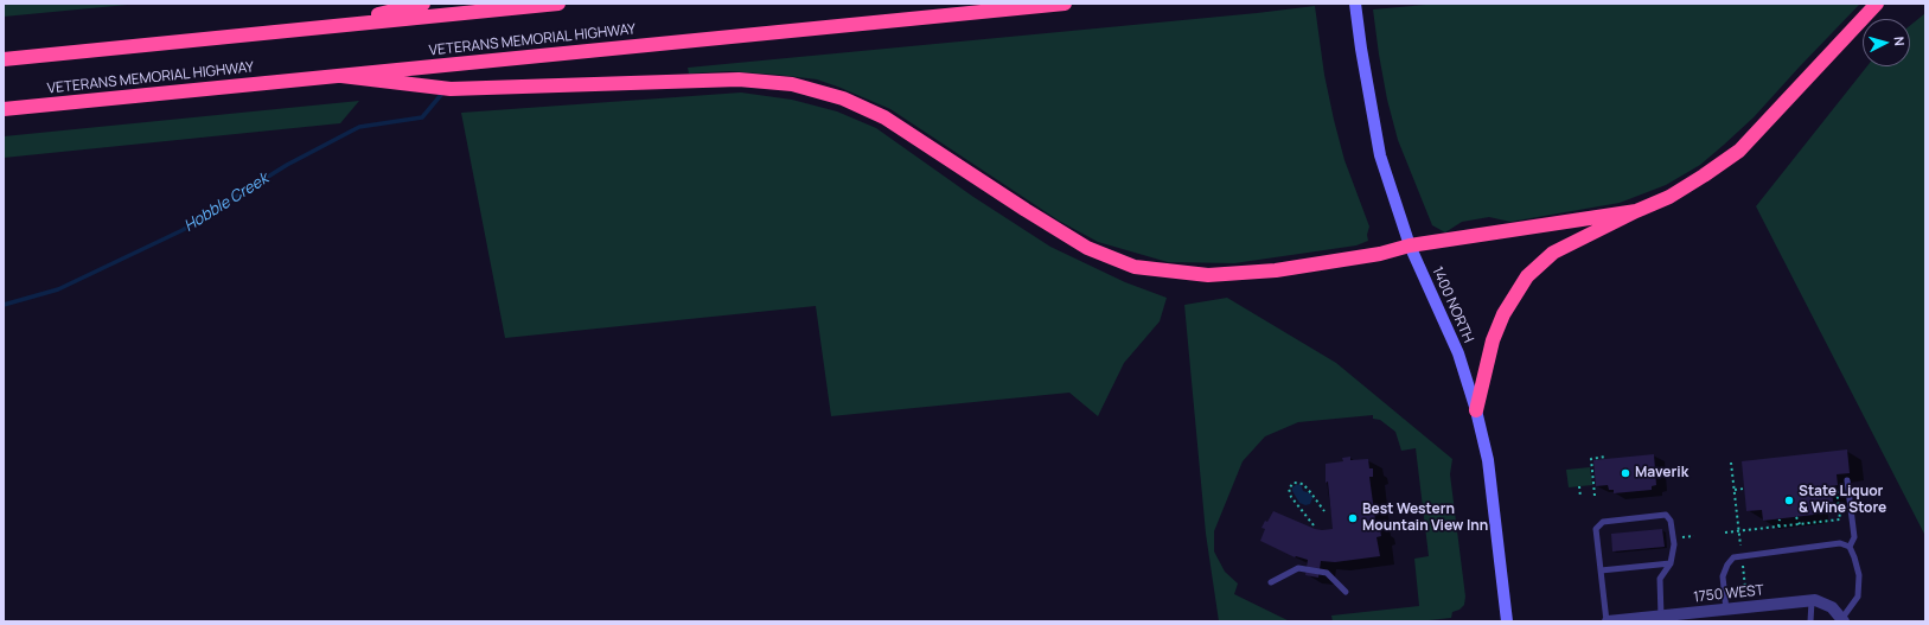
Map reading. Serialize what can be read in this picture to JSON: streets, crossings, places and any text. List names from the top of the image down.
{
  "streets": {
    "highway": ["VETERANS MEMORIAL HIGHWAY"],
    "main road": ["1400 NORTH"],
    "street": ["1750 WEST"]
  },
  "water": ["Hobble Creek"],
  "places": ["Maverik", "State Liquor & Wine Store", "Best Western Mountain View Inn"],
  "north": "right"
}
